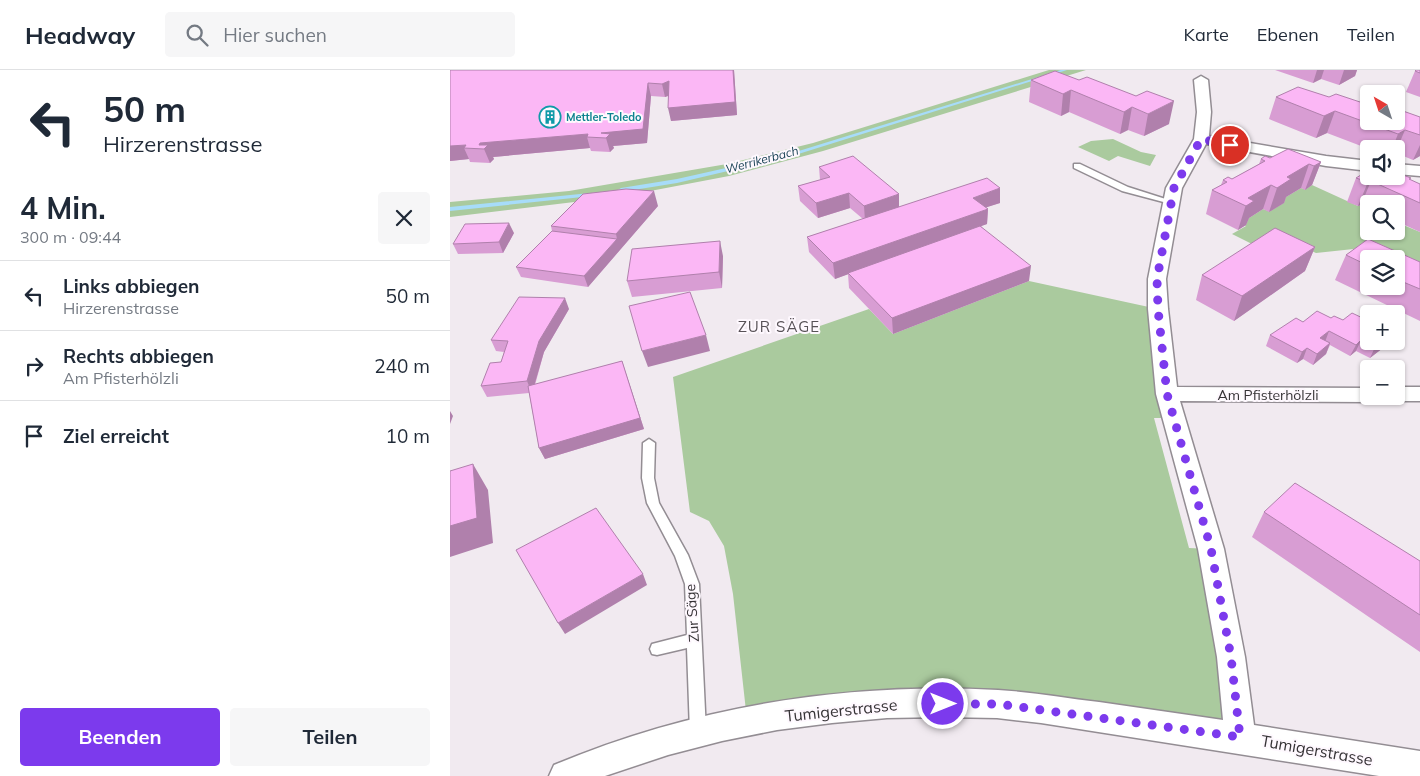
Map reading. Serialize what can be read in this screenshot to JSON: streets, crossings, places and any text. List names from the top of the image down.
{
  "streets": {
    "street": ["Am Pfisterhölzli", "Tumigerstrasse"],
    "lane": ["Zur Säge"]
  },
  "crossings": [
    ["Zur Säge", "Tumigerstrasse"]
  ],
  "districts": ["ZUR SÄGE"],
  "water": ["Werrikerbach"],
  "places": {
    "building": ["Mettler-Toledo"]
  },
  "north": "top left",
  "page": {
    "header": "Headway",
    "search": "Hier suchen",
    "nav": ["Karte", "Ebenen", "Teilen"],
    "turn": ["50 m", "Hirzerenstrasse"],
    "map_buttons": ["+", "−"],
    "heading": ["4 Min.", "300 m · 09:44"],
    "list": [
      {
        "name": "Links abbiegen",
        "note": "Hirzerenstrasse",
        "value": "50 m"
      },
      {
        "name": "Rechts abbiegen",
        "note": "Am Pfisterhölzli",
        "value": "240 m"
      },
      {
        "name": "Ziel erreicht",
        "value": "10 m"
      }
    ],
    "buttons": ["Beenden", "Teilen"]
  }
}
